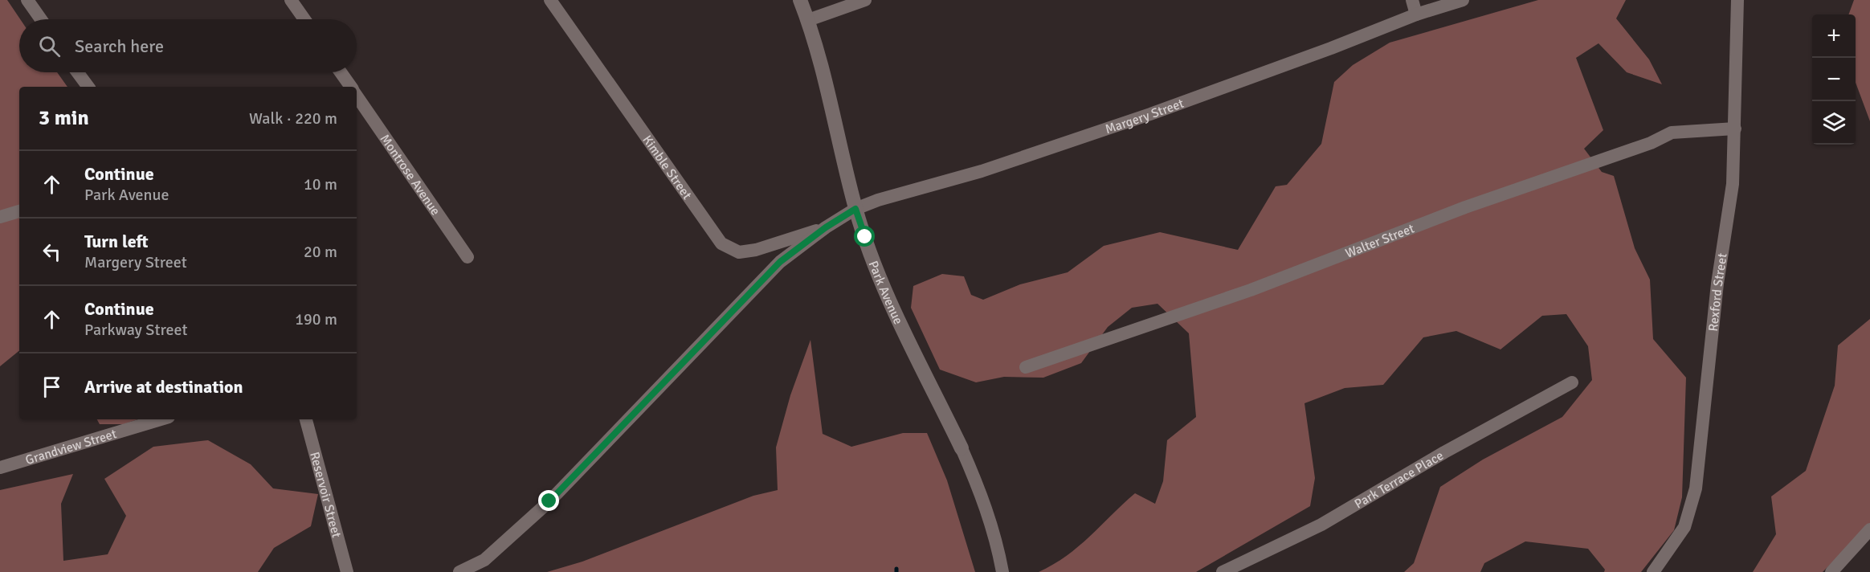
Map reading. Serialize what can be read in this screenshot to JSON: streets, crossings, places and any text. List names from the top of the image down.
{
  "streets": {
    "street": [
      "Margery Street",
      "Kimble Street",
      "Montrose Avenue",
      "Walter Street",
      "Park Avenue",
      "Rexford Street",
      "Grandview Street",
      "Park Terrace Place",
      "Reservoir Street"
    ]
  },
  "crossings": [
    ["Margery Street", "Kimble Street"],
    ["Margery Street", "Park Avenue"],
    ["Walter Street", "Rexford Street"]
  ],
  "page": {
    "map_buttons": ["+", "−"],
    "search": "Search here",
    "heading": ["3 min", "Walk · 220 m"],
    "list": [
      ["Continue", "Park Avenue", "10 m"],
      ["Turn left", "Margery Street", "20 m"],
      ["Continue", "Parkway Street", "190 m"],
      "Arrive at destination"
    ]
  }
}
